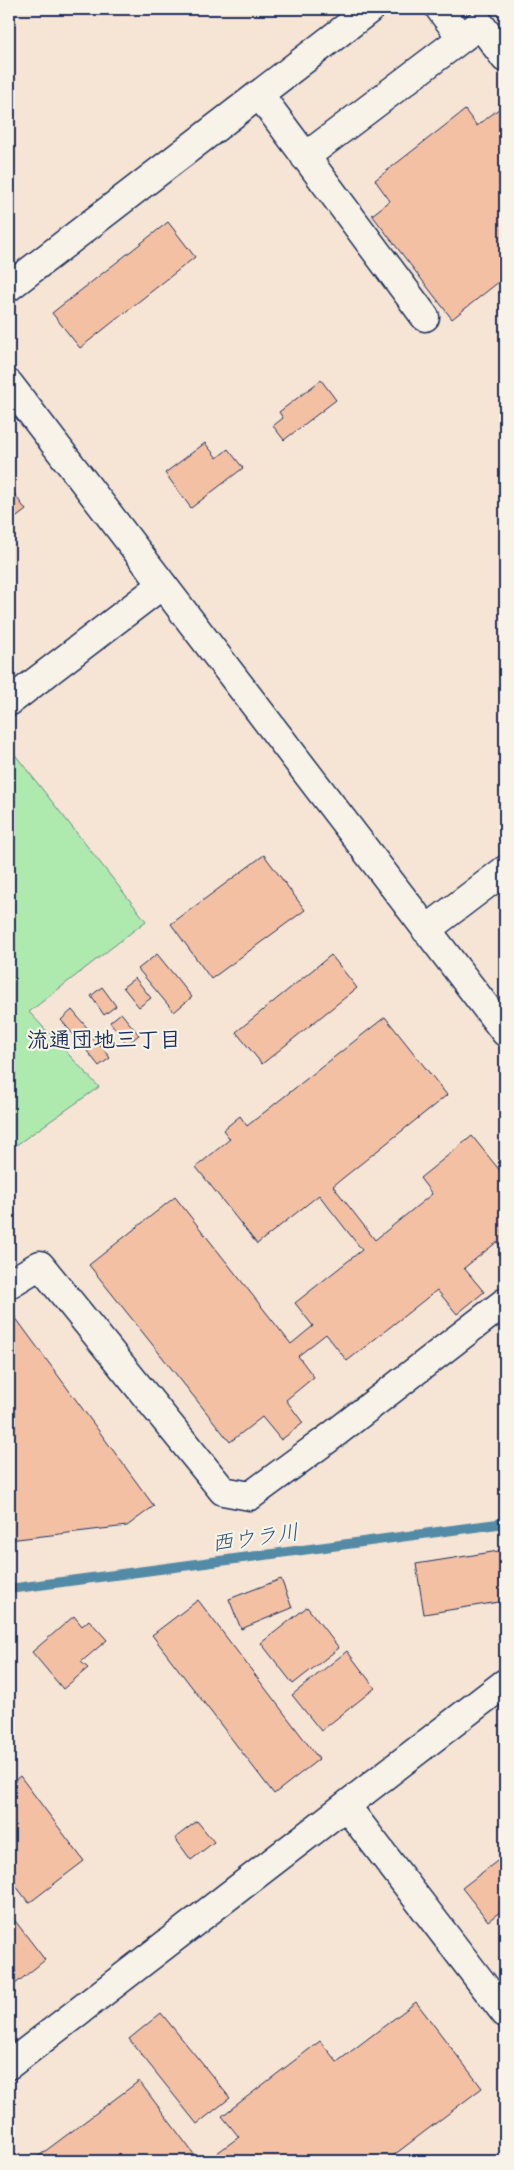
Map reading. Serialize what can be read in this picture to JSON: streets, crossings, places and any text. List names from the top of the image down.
{
  "districts": ["流通団地三丁目"],
  "water": ["西ウラ川"]
}
